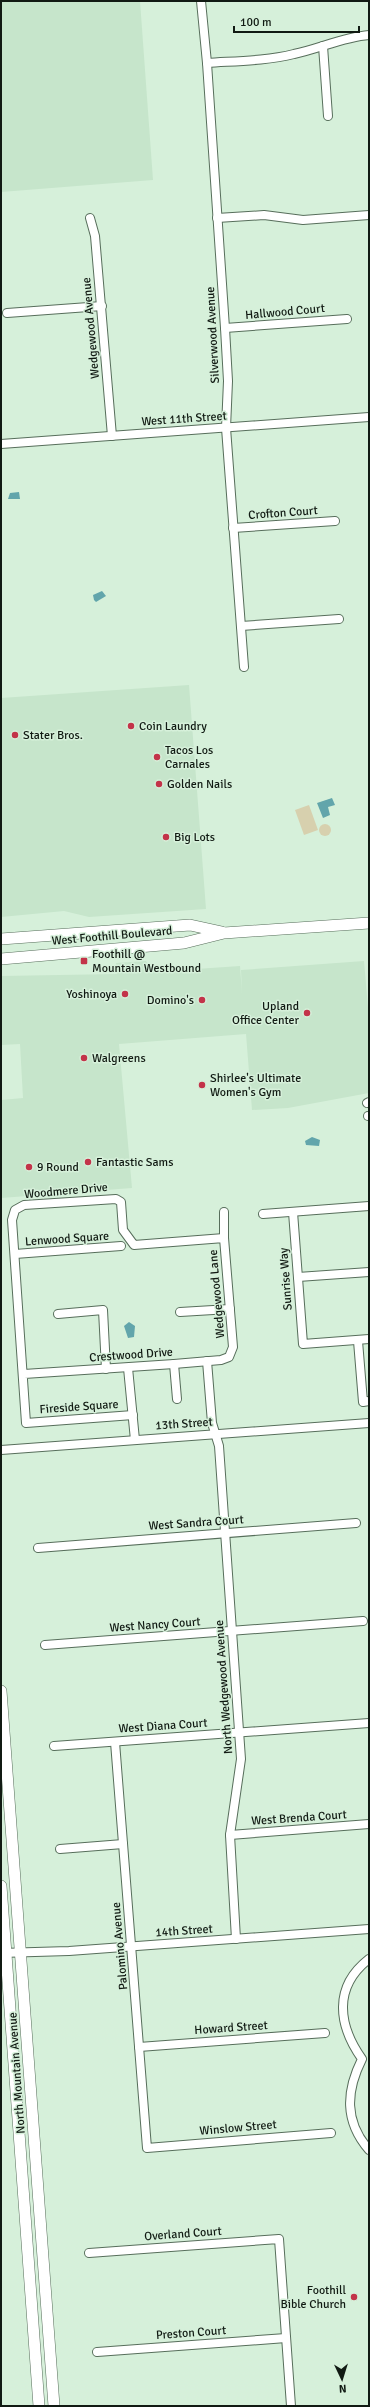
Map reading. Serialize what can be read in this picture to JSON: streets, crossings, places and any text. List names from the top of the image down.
{
  "streets": {
    "main road": ["West Foothill Boulevard", "North Mountain Avenue"],
    "street": [
      "Hallwood Court",
      "Wedgewood Avenue",
      "Silverwood Avenue",
      "West 11th Street",
      "Crofton Court",
      "Woodmere Drive",
      "Lenwood Square",
      "Sunrise Way",
      "Wedgewood Lane",
      "Crestwood Drive",
      "Fireside Square",
      "13th Street",
      "West Sandra Court",
      "West Nancy Court",
      "North Wedgewood Avenue",
      "West Diana Court",
      "West Brenda Court",
      "14th Street",
      "Palomino Avenue",
      "Howard Street",
      "Winslow Street",
      "Overland Court",
      "Preston Court"
    ]
  },
  "crossings": [
    ["Hallwood Court", "Silverwood Avenue"],
    ["Wedgewood Avenue", "West 11th Street"],
    ["Silverwood Avenue", "West 11th Street"],
    ["Silverwood Avenue", "Crofton Court"],
    ["Woodmere Drive", "Lenwood Square"],
    ["Woodmere Drive", "Wedgewood Lane"],
    ["Wedgewood Lane", "Crestwood Drive"],
    ["Crestwood Drive", "Fireside Square"],
    ["Crestwood Drive", "North Wedgewood Avenue"],
    ["13th Street", "North Wedgewood Avenue"],
    ["West Sandra Court", "North Wedgewood Avenue"],
    ["West Nancy Court", "North Wedgewood Avenue"],
    ["North Wedgewood Avenue", "West Diana Court"],
    ["North Wedgewood Avenue", "West Brenda Court"],
    ["North Wedgewood Avenue", "14th Street"],
    ["West Diana Court", "Palomino Avenue"],
    ["14th Street", "Palomino Avenue"],
    ["14th Street", "North Mountain Avenue"],
    ["Palomino Avenue", "Howard Street"],
    ["Palomino Avenue", "Winslow Street"],
    ["Overland Court", "Preston Court"]
  ],
  "places": {
    "other": [
      "Coin Laundry",
      "Stater Bros.",
      "Tacos Los Carnales",
      "Golden Nails",
      "Big Lots",
      "Yoshinoya",
      "Domino's",
      "Upland Office Center",
      "Walgreens",
      "Shirlee's Ultimate Women's Gym",
      "Fantastic Sams",
      "9 Round",
      "Foothill Bible Church"
    ],
    "transit": ["Foothill @ Mountain Westbound"]
  },
  "scale_bar": "100 m",
  "north": "bottom"
}
